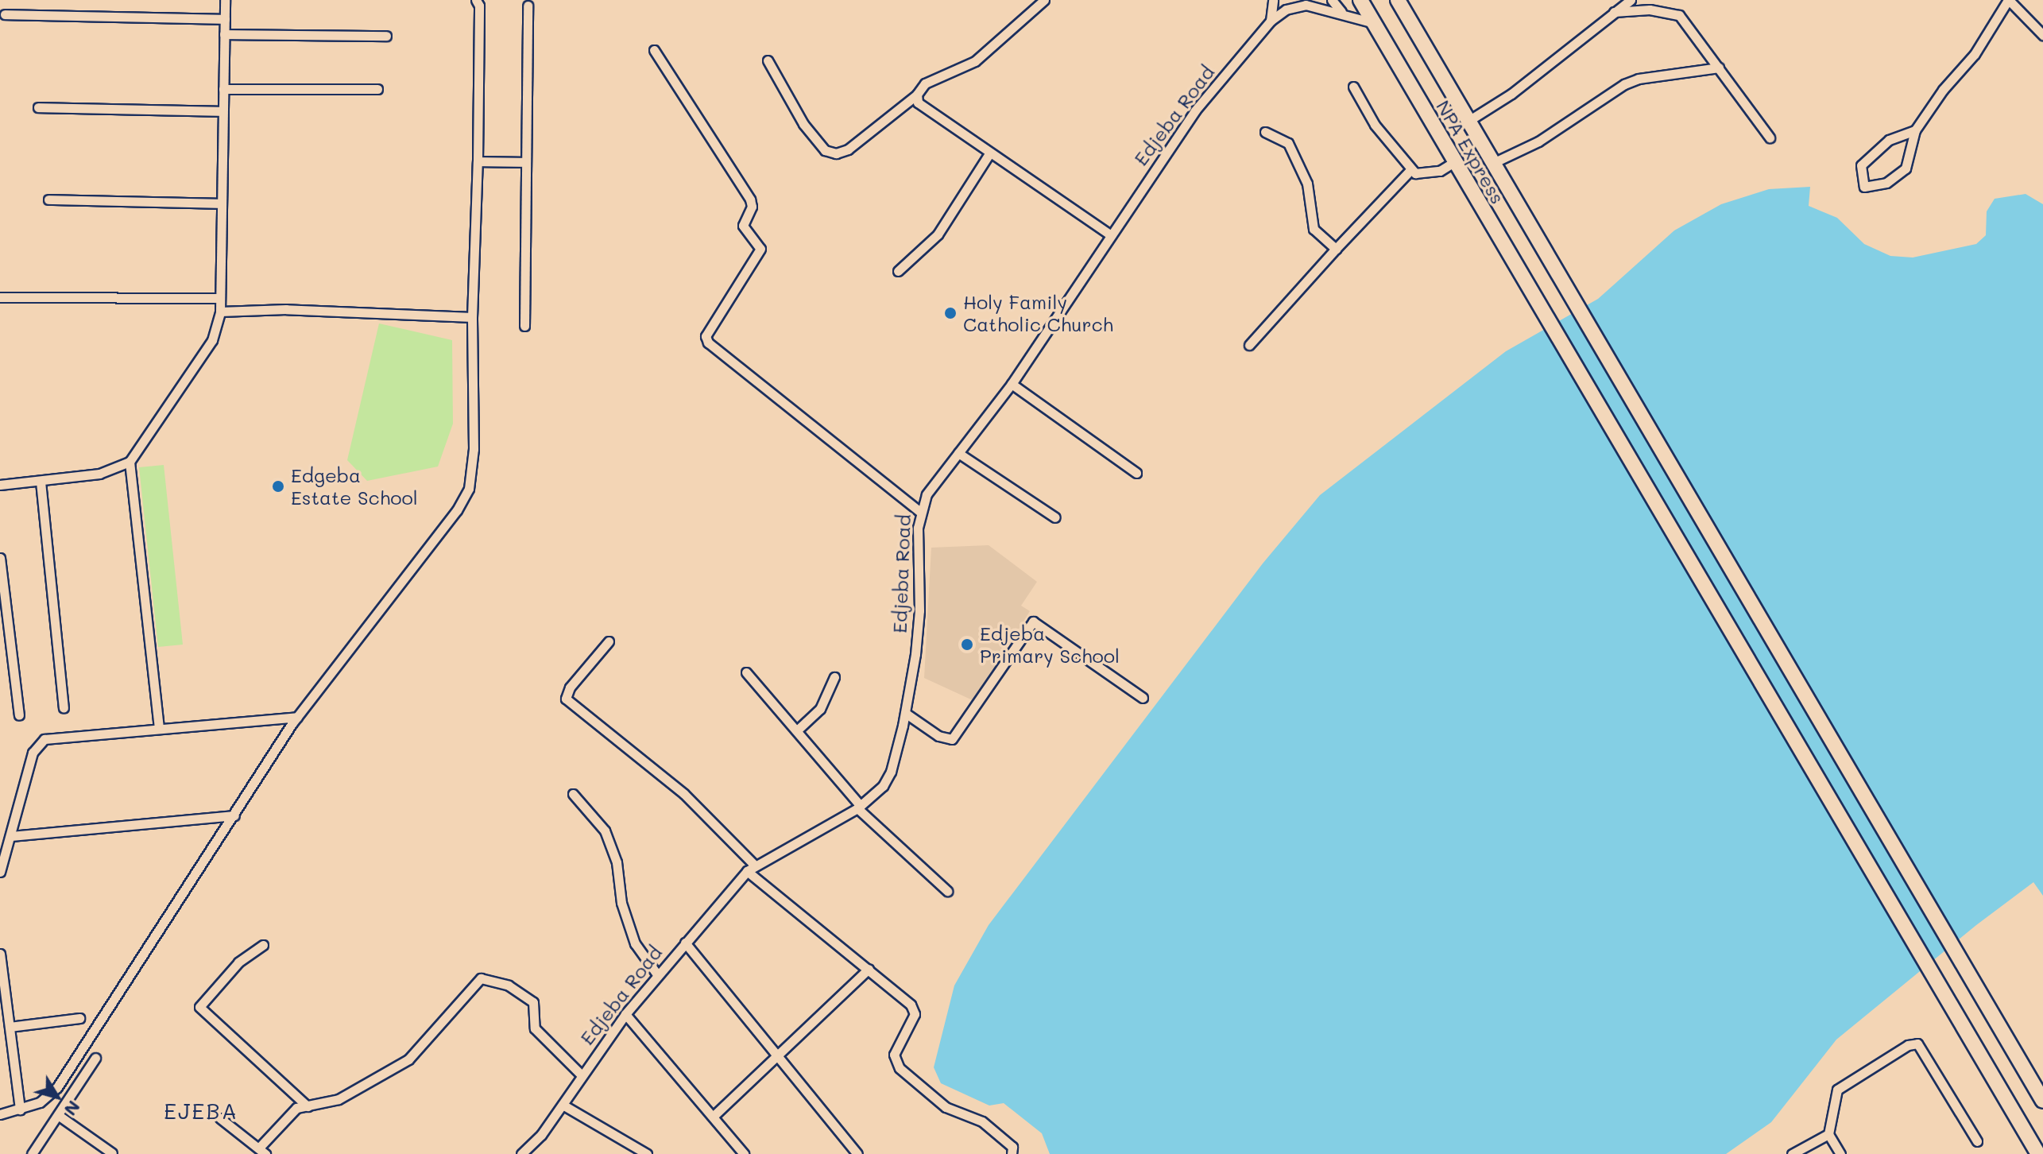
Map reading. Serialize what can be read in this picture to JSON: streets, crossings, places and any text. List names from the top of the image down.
{
  "streets": {
    "main road": ["NPA Express"],
    "street": ["Edjeba Road"]
  },
  "crossings": [
    ["Edjeba Road", "NPA Express"]
  ],
  "districts": ["EJEBA"],
  "places": ["Holy Family Catholic Church", "Edgeba Estate School", "Edjeba Primary School"],
  "north": "bottom right"
}
